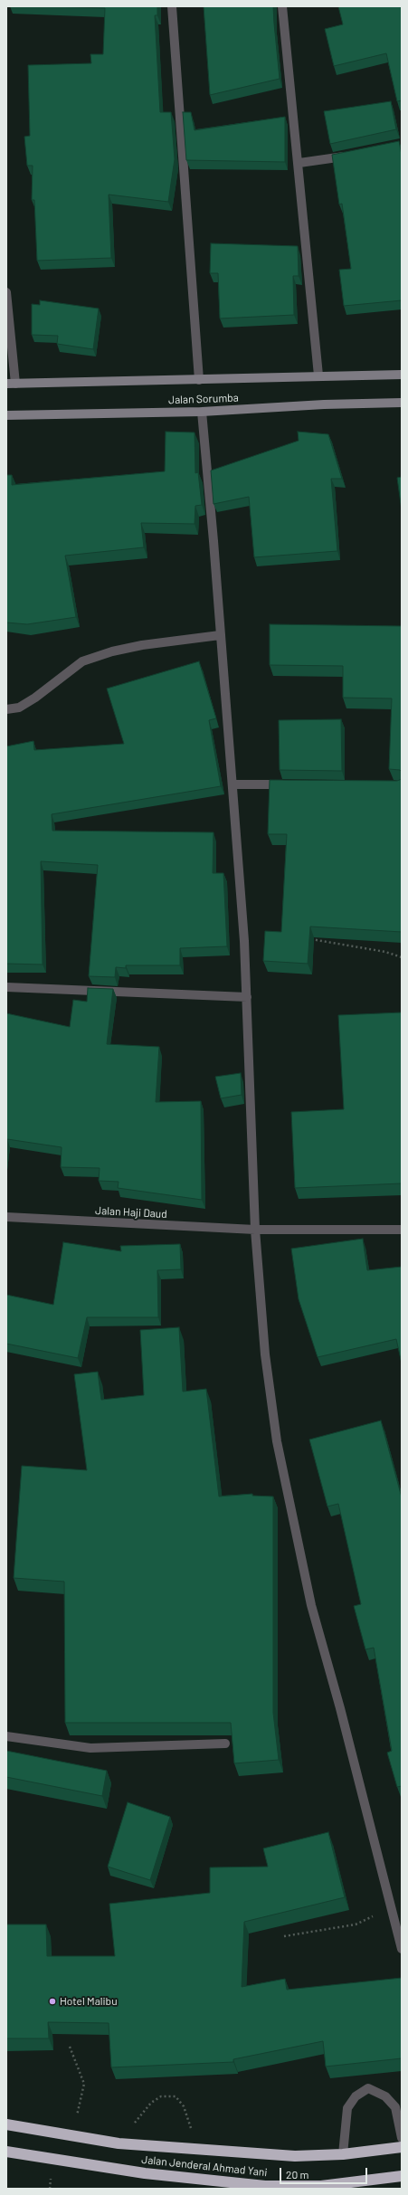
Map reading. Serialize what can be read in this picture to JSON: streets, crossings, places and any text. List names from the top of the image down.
{
  "streets": {
    "highway": ["Jalan Jenderal Ahmad Yani"],
    "street": ["Jalan Sorumba", "Jalan Haji Daud"]
  },
  "places": ["Hotel Malibu"],
  "scale_bar": "20 m"
}
